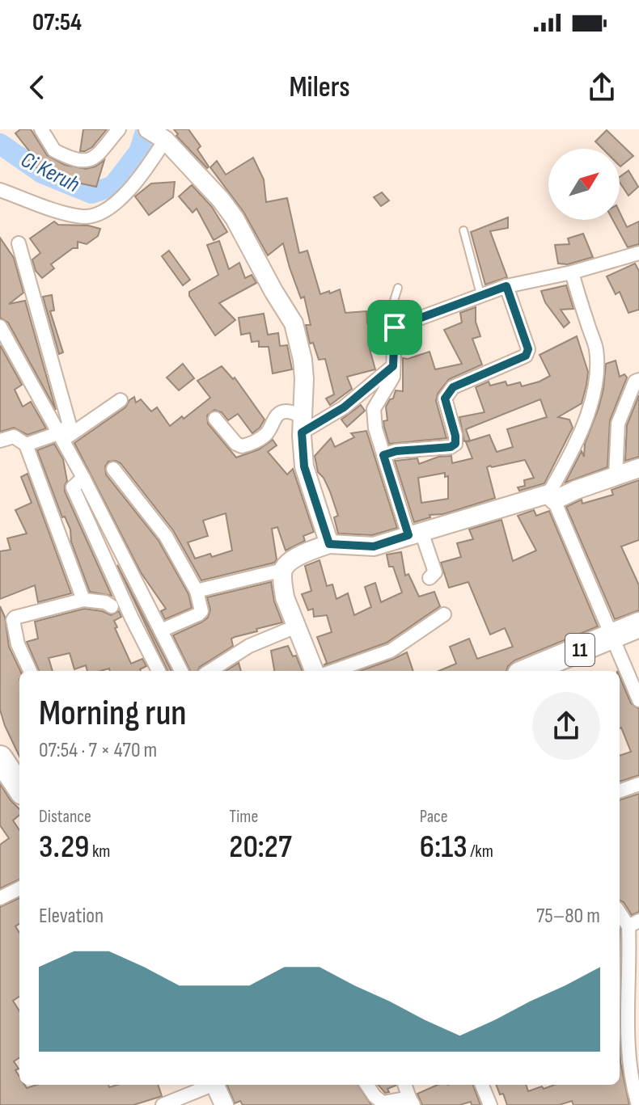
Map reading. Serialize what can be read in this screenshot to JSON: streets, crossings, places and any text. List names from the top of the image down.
{
  "streets": {
    "highway": ["11"]
  },
  "water": ["Ci Keruh"],
  "north": "top right",
  "page": {
    "status": "07:54",
    "header": "Milers",
    "heading": ["Morning run", "07:54 · 7 × 470 m"],
    "stats": [
      ["Distance", "3.29 km"],
      ["Time", "20:27"],
      ["Pace", "6:13 /km"]
    ],
    "chart": ["Elevation", "75–80 m"]
  }
}
